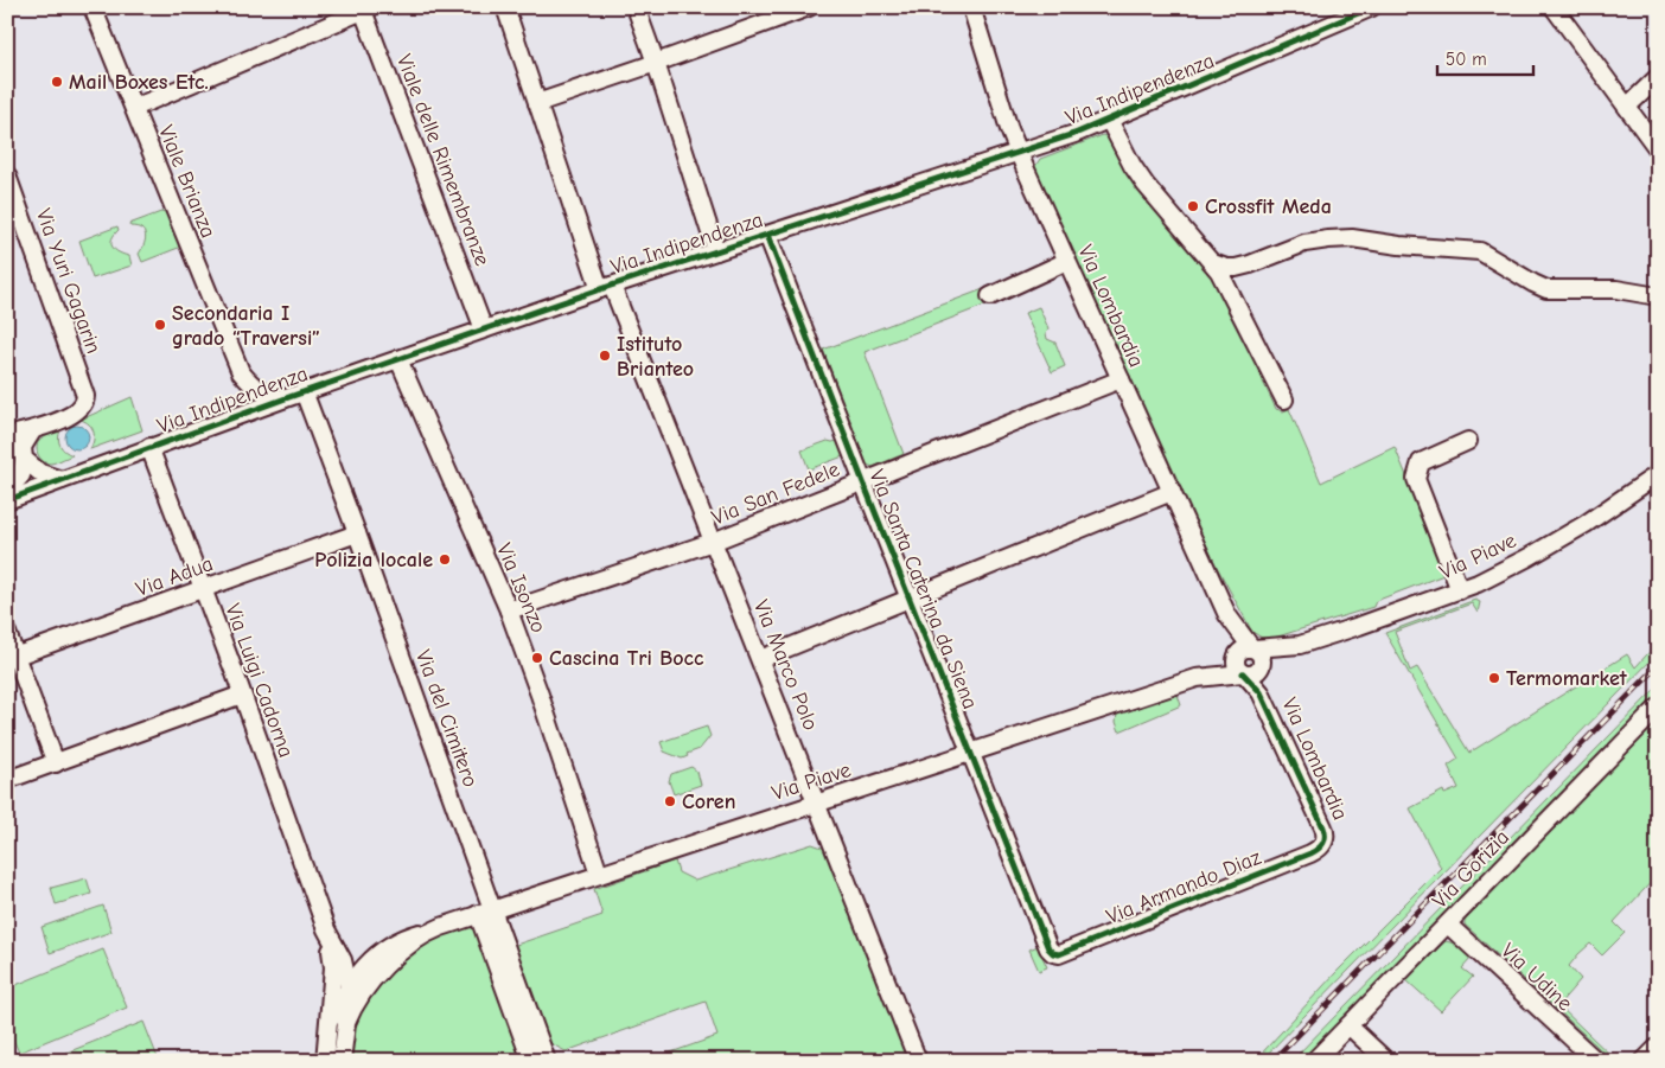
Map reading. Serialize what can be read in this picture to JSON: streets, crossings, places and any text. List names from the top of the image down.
{
  "streets": {
    "street": [
      "Via Indipendenza",
      "Viale delle Rimembranze",
      "Viale Brianza",
      "Via Yuri Gagarin",
      "Via Lombardia",
      "Via San Fedele",
      "Via Piave",
      "Via Adua",
      "Via Isonzo",
      "Via Santa Caterina da Siena",
      "Via Marco Polo",
      "Via Luigi Cadorna",
      "Via del Cimitero",
      "Via Gorizia",
      "Via Armando Diaz",
      "Via Udine"
    ]
  },
  "crossings": [
    ["Via Indipendenza", "Viale delle Rimembranze"],
    ["Via Indipendenza", "Viale Brianza"],
    ["Via Indipendenza", "Via Lombardia"],
    ["Via Indipendenza", "Via Isonzo"],
    ["Via Indipendenza", "Via Santa Caterina da Siena"],
    ["Via Indipendenza", "Via Marco Polo"],
    ["Via Indipendenza", "Via Luigi Cadorna"],
    ["Via Indipendenza", "Via del Cimitero"],
    ["Via Lombardia", "Via San Fedele"],
    ["Via Lombardia", "Via Piave"],
    ["Via Lombardia", "Via Armando Diaz"],
    ["Via San Fedele", "Via Isonzo"],
    ["Via San Fedele", "Via Santa Caterina da Siena"],
    ["Via San Fedele", "Via Marco Polo"],
    ["Via Piave", "Via Isonzo"],
    ["Via Piave", "Via Santa Caterina da Siena"],
    ["Via Piave", "Via Marco Polo"],
    ["Via Piave", "Via Luigi Cadorna"],
    ["Via Piave", "Via del Cimitero"],
    ["Via Adua", "Via Luigi Cadorna"],
    ["Via Adua", "Via del Cimitero"],
    ["Via Santa Caterina da Siena", "Via Armando Diaz"],
    ["Via Gorizia", "Via Udine"]
  ],
  "places": [
    "Mail Boxes Etc.",
    "Crossfit Meda",
    "Secondaria I grado “Traversi”",
    "Istituto Brianteo",
    "Polizia locale",
    "Cascina Tri Bocc",
    "Termomarket",
    "Coren"
  ],
  "scale_bar": "50 m"
}
